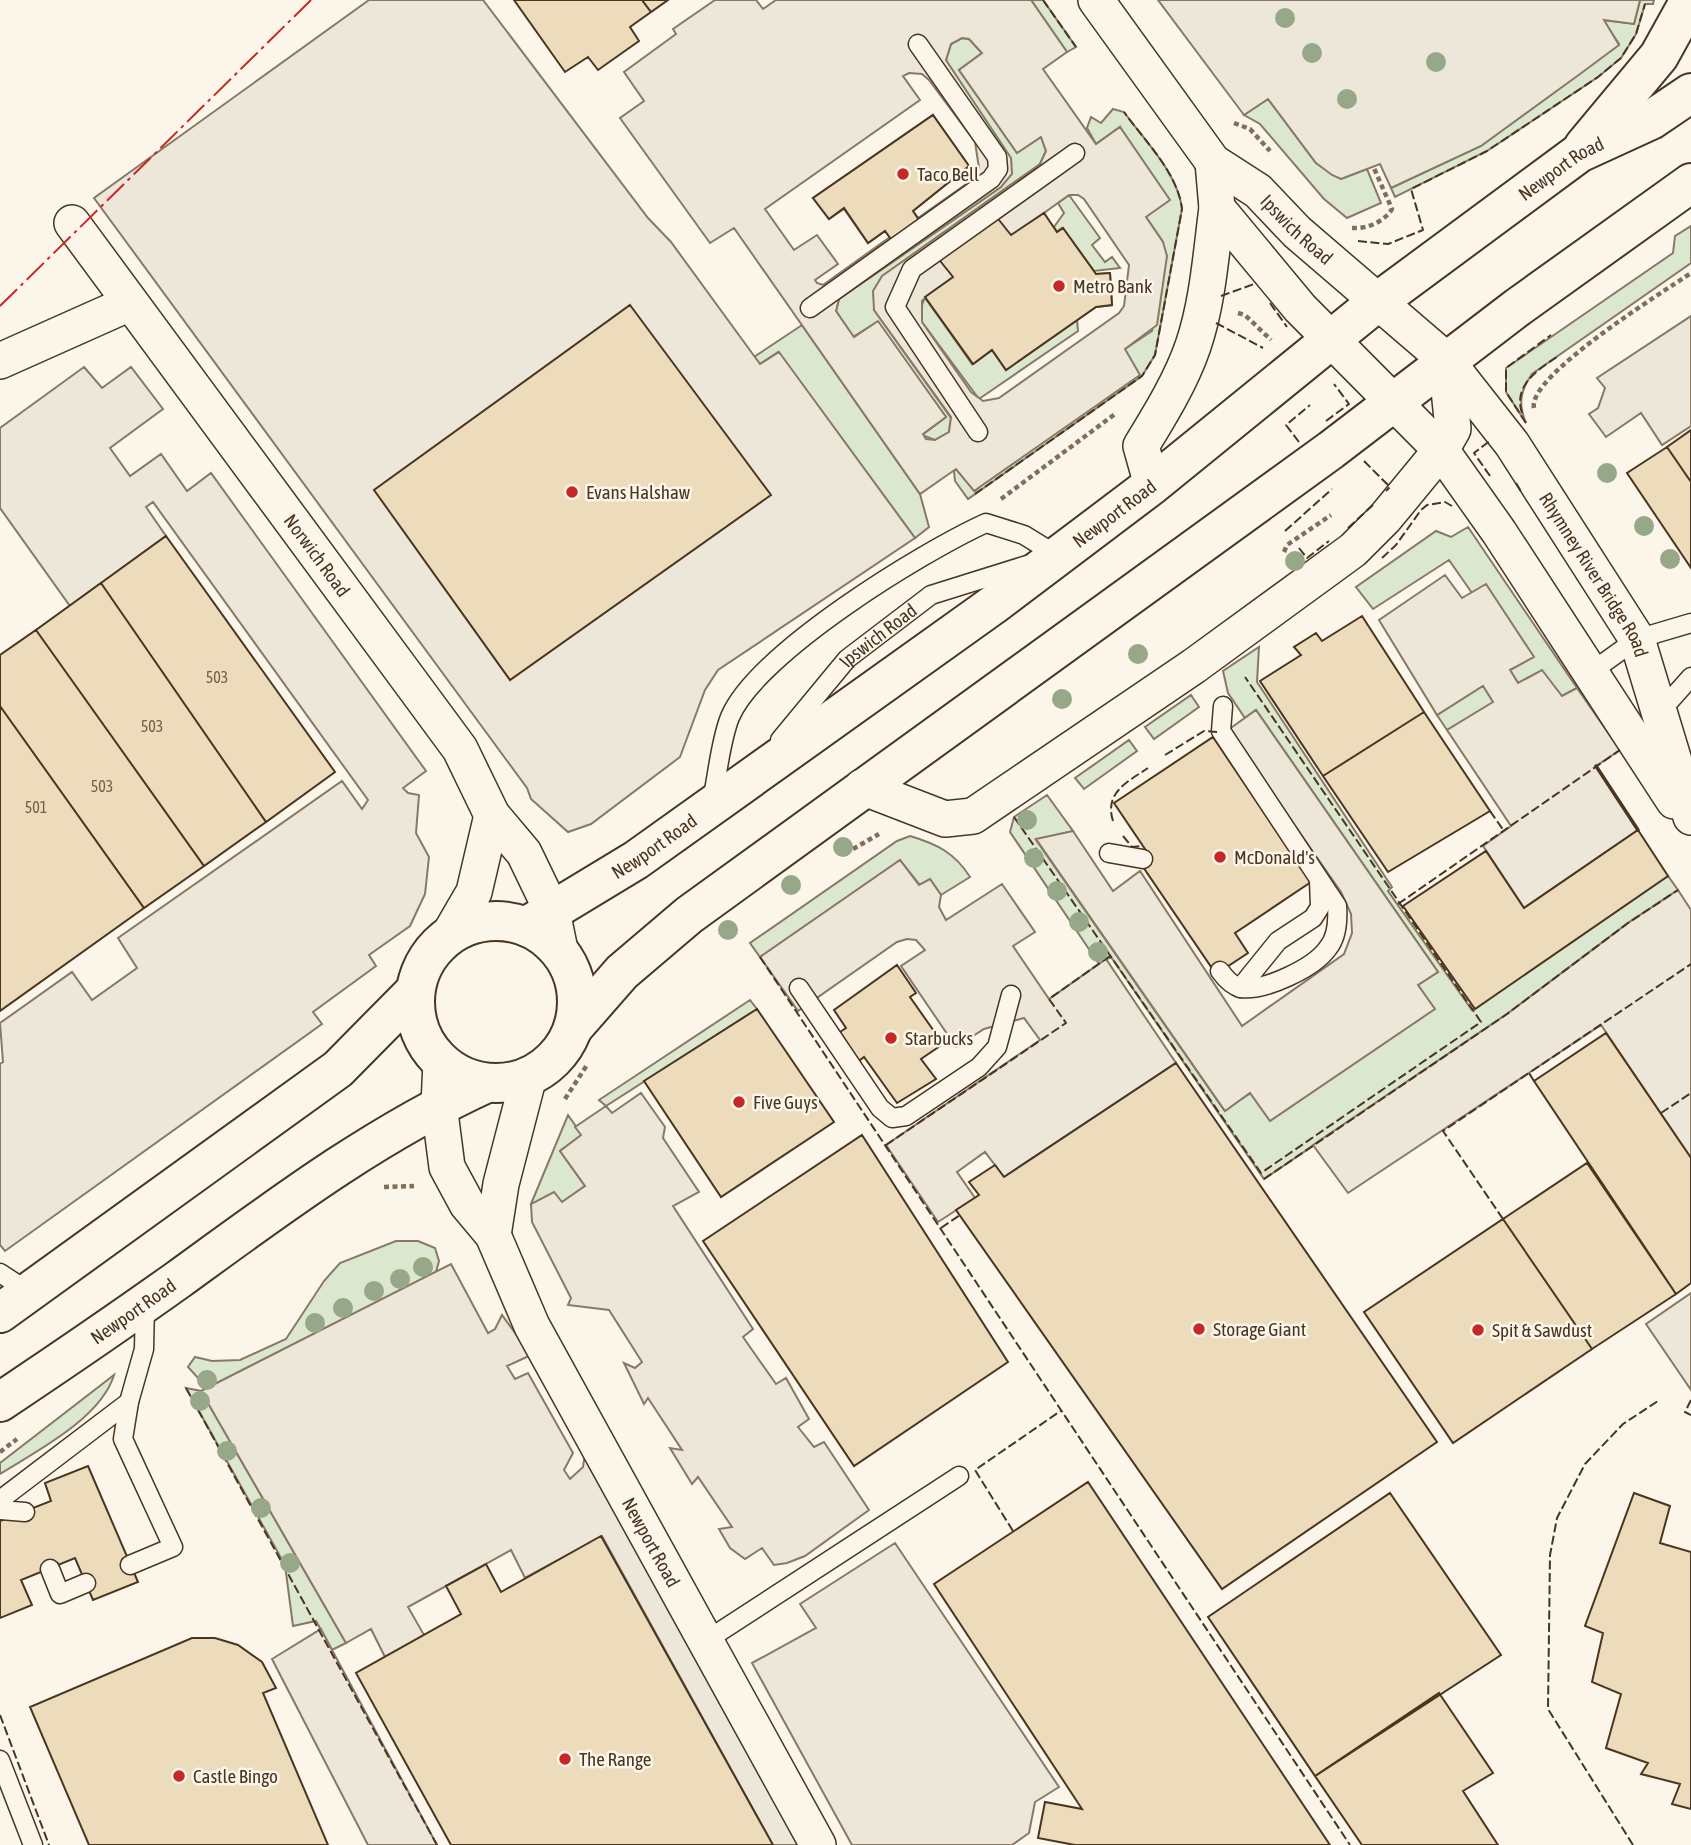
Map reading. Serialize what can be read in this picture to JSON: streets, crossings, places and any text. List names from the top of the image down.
{
  "streets": {
    "main road": ["Newport Road"],
    "street": ["Ipswich Road", "Norwich Road", "Rhymney River Bridge Road"]
  },
  "crossings": [
    ["Newport Road", "Ipswich Road"],
    ["Newport Road", "Norwich Road"],
    ["Ipswich Road", "Rhymney River Bridge Road"]
  ],
  "places": [
    "Taco Bell",
    "Metro Bank",
    "Evans Halshaw",
    "McDonald's",
    "Starbucks",
    "Five Guys",
    "Storage Giant",
    "Spit & Sawdust",
    "The Range",
    "Castle Bingo"
  ],
  "house_numbers": [
    "503",
    "503",
    "503",
    "501"
  ]
}
